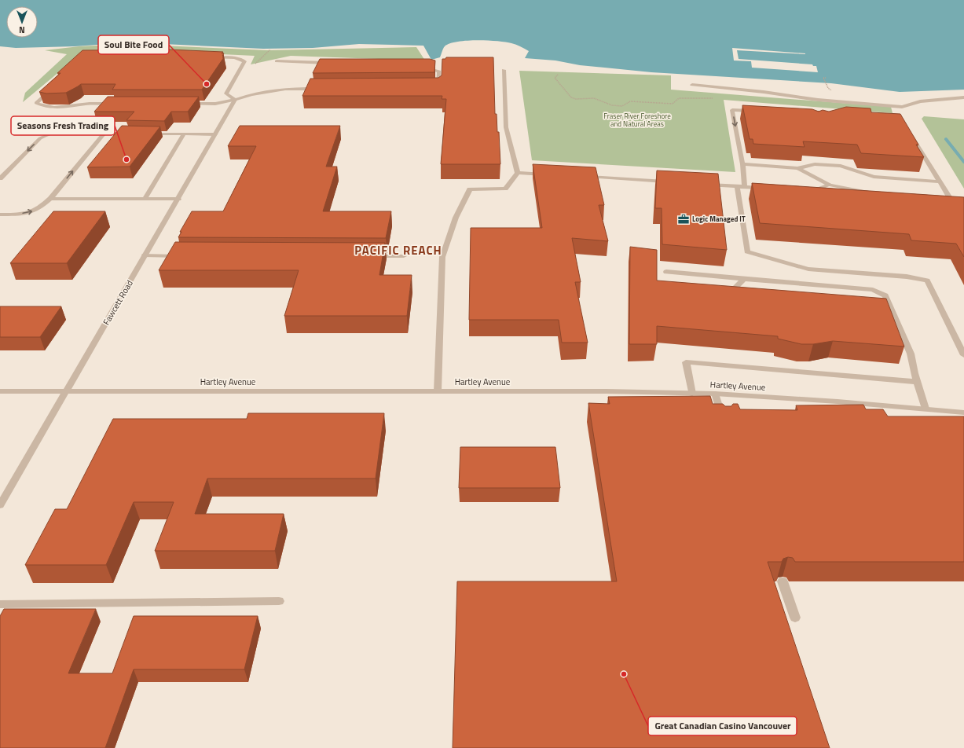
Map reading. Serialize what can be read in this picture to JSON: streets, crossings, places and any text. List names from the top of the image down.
{
  "streets": {
    "street": ["Fawcett Road", "Hartley Avenue"]
  },
  "crossings": [
    ["Fawcett Road", "Hartley Avenue"]
  ],
  "districts": ["PACIFIC REACH"],
  "parks": ["Fraser River Foreshore and Natural Areas"],
  "places": {
    "other": ["Soul Bite Food", "Seasons Fresh Trading", "Great Canadian Casino Vancouver"],
    "office": ["Logic Managed IT"]
  },
  "north": "bottom"
}
